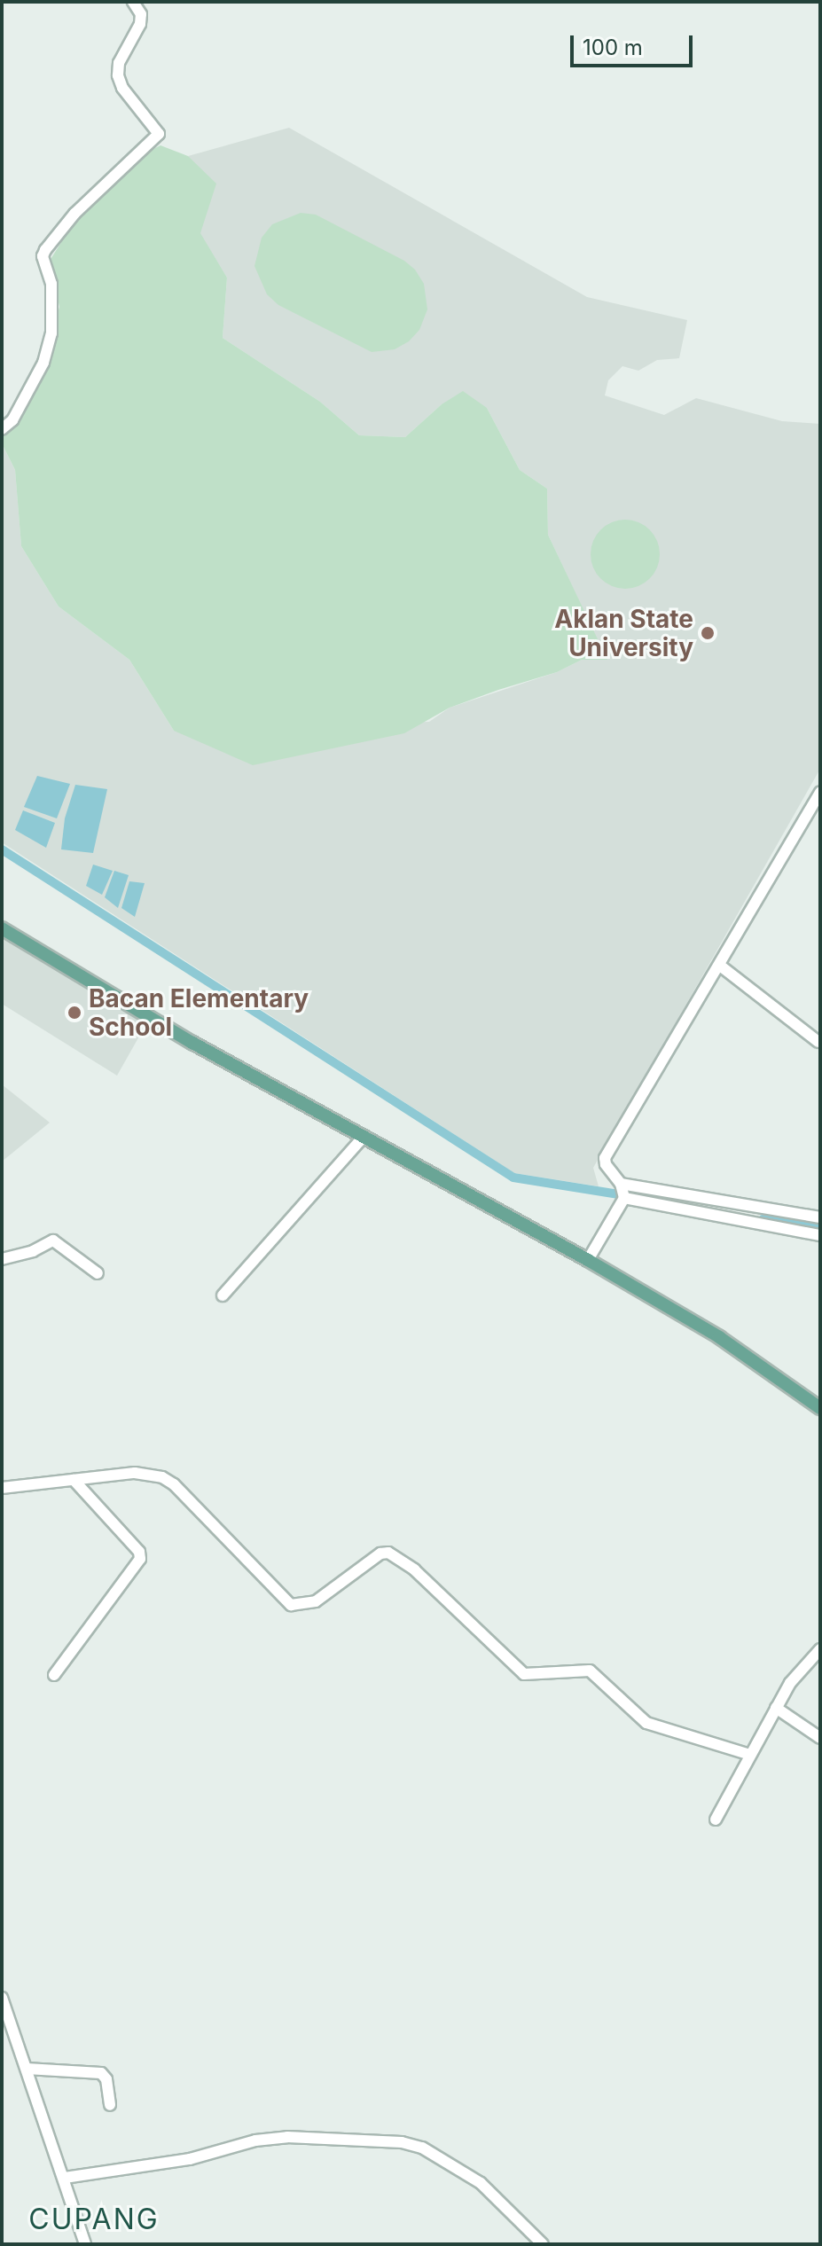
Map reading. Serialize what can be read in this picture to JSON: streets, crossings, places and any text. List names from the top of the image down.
{
  "districts": ["CUPANG"],
  "places": ["Aklan State University", "Bacan Elementary School"],
  "scale_bar": "100 m"
}
